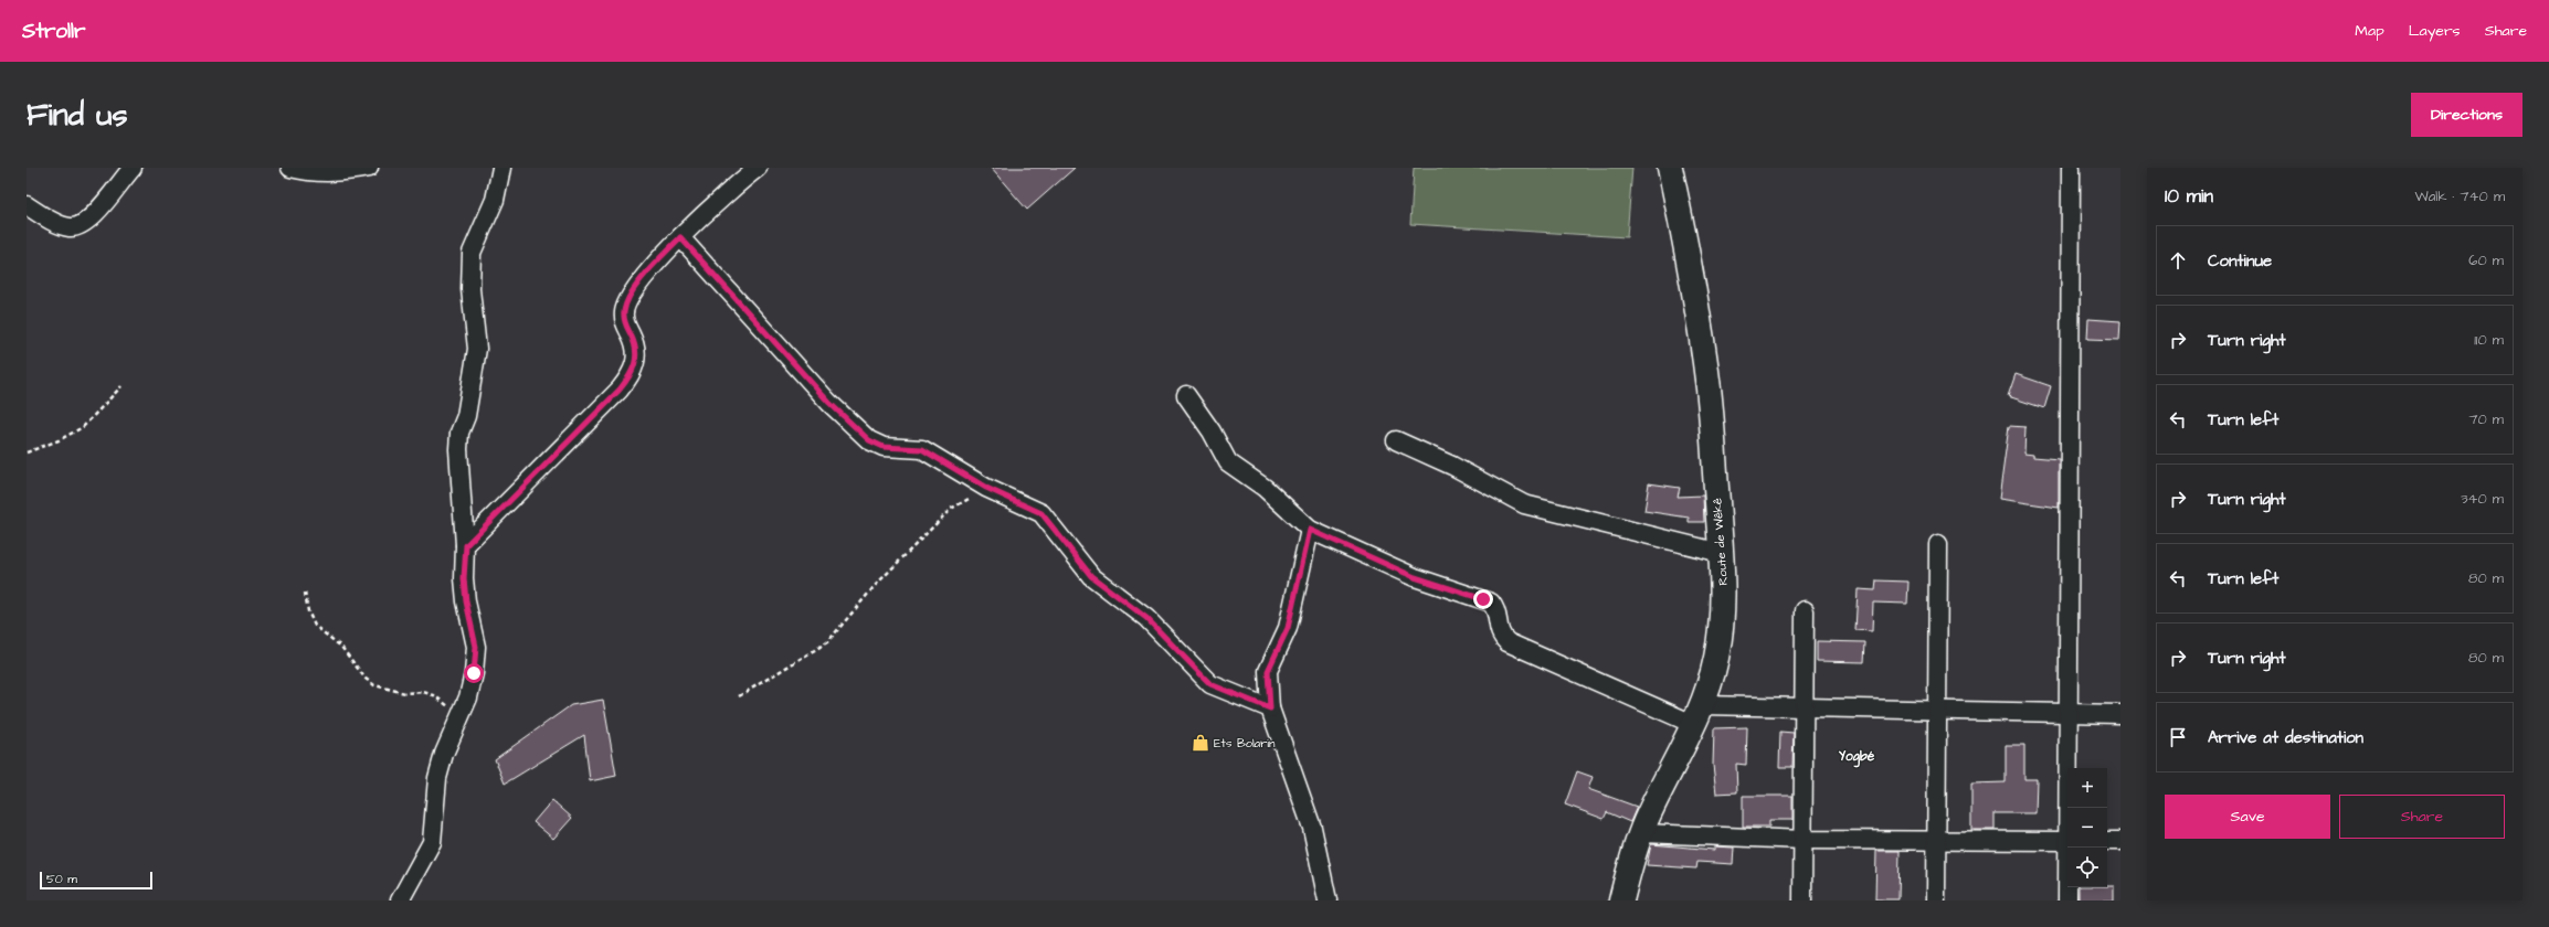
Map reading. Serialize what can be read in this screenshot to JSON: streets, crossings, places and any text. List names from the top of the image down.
{
  "streets": {
    "street": ["Route de Wêkê"]
  },
  "districts": ["Yogbé"],
  "places": {
    "shop": ["Ets Bolarin"]
  },
  "scale_bar": "50 m",
  "page": {
    "header": "Strollr",
    "nav": ["Map", "Layers", "Share"],
    "buttons": [
      "Directions",
      ["Save", "Share"]
    ],
    "title": "Find us",
    "heading": ["10 min", "Walk · 740 m"],
    "list": [
      ["Continue", "60 m"],
      ["Turn right", "110 m"],
      ["Turn left", "70 m"],
      ["Turn right", "340 m"],
      ["Turn left", "80 m"],
      ["Turn right", "80 m"],
      "Arrive at destination"
    ],
    "map_buttons": ["+", "−"],
    "scale": "50 m"
  }
}
